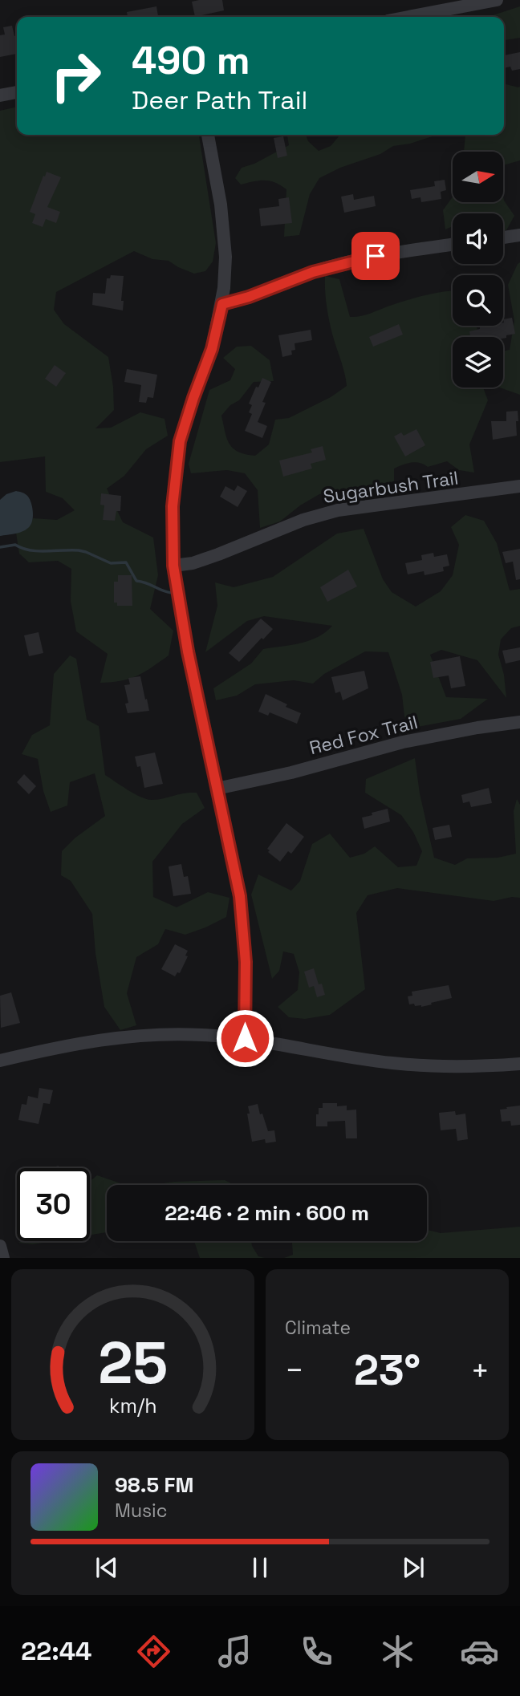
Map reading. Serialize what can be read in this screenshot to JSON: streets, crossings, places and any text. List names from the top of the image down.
{
  "streets": {
    "street": ["Sugarbush Trail", "Red Fox Trail"]
  },
  "north": "right",
  "page": {
    "turn": ["490 m", "Deer Path Trail"],
    "limit": "30",
    "trip": "22:46 · 2 min · 600 m",
    "tile": "Climate",
    "heat": ["−", "23°", "+"],
    "song": ["98.5 FM", "Music"],
    "tabs": "22:44",
    "gauge": ["25", "km/h"]
  }
}
